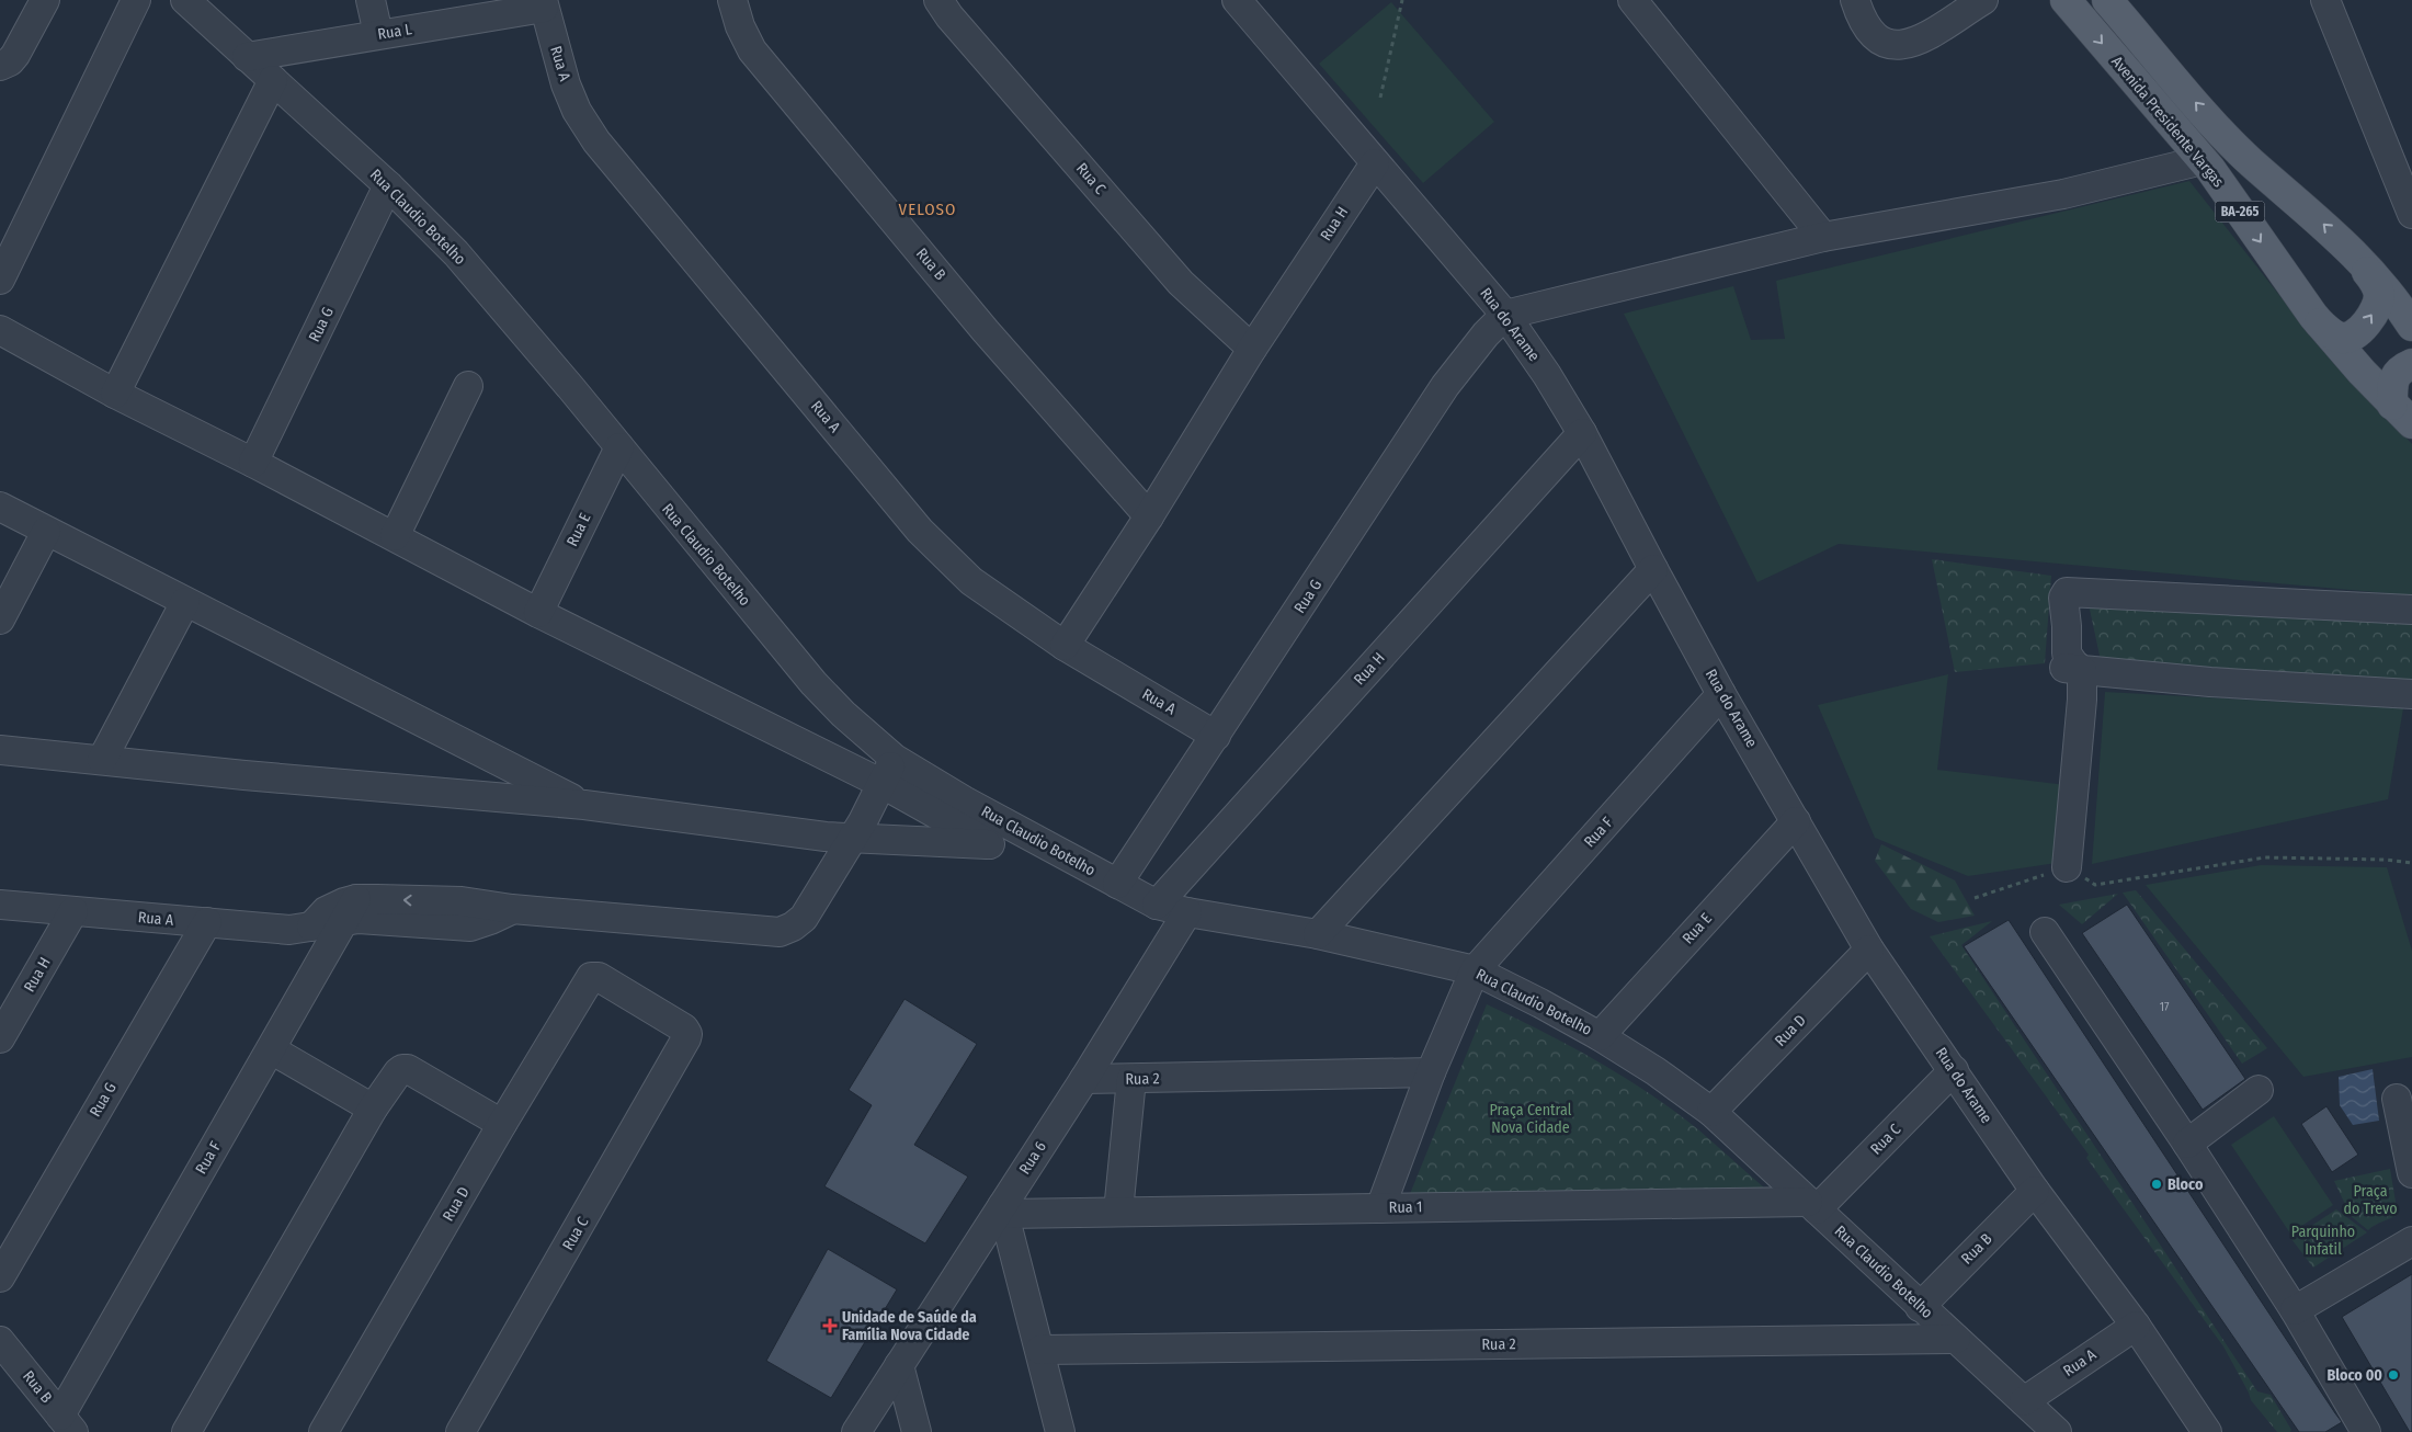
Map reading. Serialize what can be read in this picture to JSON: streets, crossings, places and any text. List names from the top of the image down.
{
  "streets": {
    "main road": ["Avenida Presidente Vargas", "BA-265"],
    "street": [
      "Rua L",
      "Rua A",
      "Rua C",
      "Rua Claudio Botelho",
      "Rua H",
      "Rua B",
      "Rua G",
      "Rua do Arame",
      "Rua E",
      "Rua F",
      "Rua D",
      "Rua 2",
      "Rua 6",
      "Rua 1"
    ]
  },
  "crossings": [
    ["Rua L", "Rua A"],
    ["Rua L", "Rua Claudio Botelho"],
    ["Rua A", "Rua Claudio Botelho"],
    ["Rua A", "Rua H"],
    ["Rua A", "Rua G"],
    ["Rua A", "Rua do Arame"],
    ["Rua A", "Rua F"],
    ["Rua C", "Rua Claudio Botelho"],
    ["Rua C", "Rua H"],
    ["Rua C", "Rua do Arame"],
    ["Rua C", "Rua D"],
    ["Rua C", "Rua 1"],
    ["Rua Claudio Botelho", "Rua H"],
    ["Rua Claudio Botelho", "Rua B"],
    ["Rua Claudio Botelho", "Rua G"],
    ["Rua Claudio Botelho", "Rua E"],
    ["Rua Claudio Botelho", "Rua F"],
    ["Rua Claudio Botelho", "Rua D"],
    ["Rua Claudio Botelho", "Rua 2"],
    ["Rua Claudio Botelho", "Rua 6"],
    ["Rua Claudio Botelho", "Rua 1"],
    ["Rua H", "Rua B"],
    ["Rua H", "Rua do Arame"],
    ["Rua B", "Rua do Arame"],
    ["Rua B", "Rua F"],
    ["Rua G", "Rua do Arame"],
    ["Rua do Arame", "Rua E"],
    ["Rua do Arame", "Rua F"],
    ["Rua do Arame", "Rua D"],
    ["Rua F", "Rua 2"],
    ["Rua F", "Rua 1"],
    ["Rua 2", "Rua 6"],
    ["Rua 6", "Rua 1"]
  ],
  "districts": ["VELOSO"],
  "parks": ["Praça Central Nova Cidade", "Praça do Trevo", "Parquinho Infatil"],
  "places": {
    "other": ["Bloco", "Bloco 00"],
    "health": ["Unidade de Saúde da Família Nova Cidade"]
  },
  "house_numbers": ["17"]
}
